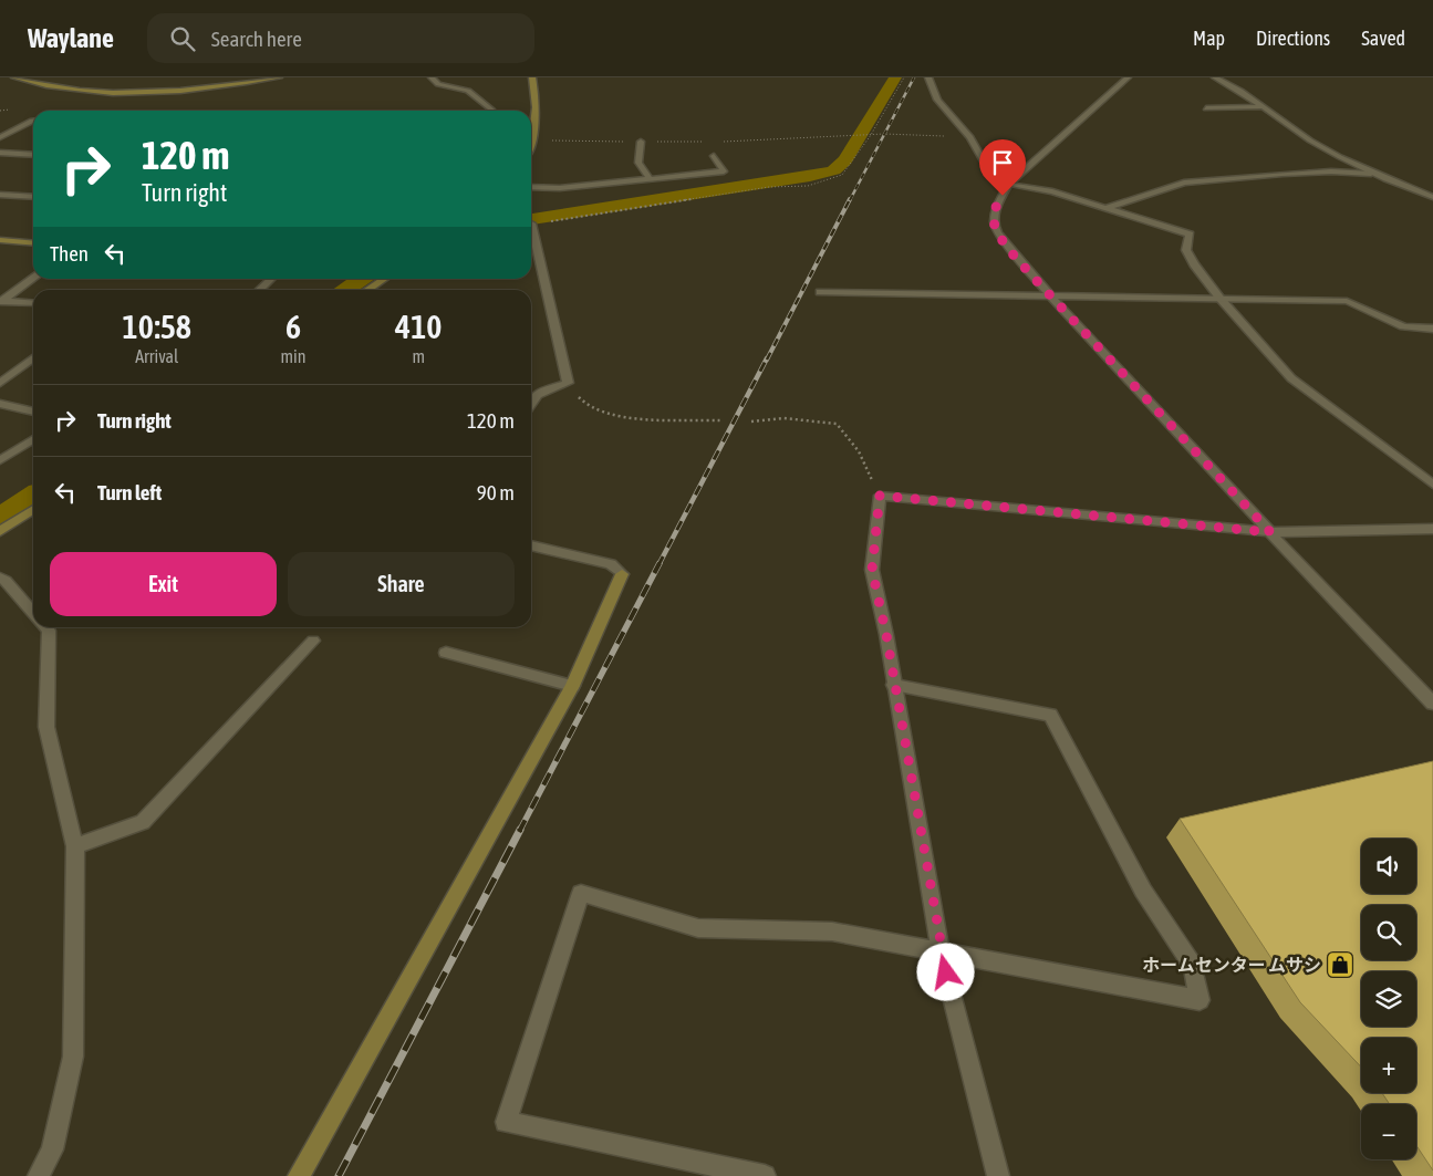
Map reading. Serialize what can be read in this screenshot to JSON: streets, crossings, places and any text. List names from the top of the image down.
{
  "places": {
    "shop": ["ホームセンター ムサシ"]
  },
  "page": {
    "header": "Waylane",
    "search": "Search here",
    "nav": ["Map", "Directions", "Saved"],
    "turn": ["120 m", "Turn right"],
    "then": "Then",
    "eta": [
      "10:58",
      "Arrival",
      "6",
      "min",
      "410",
      "m"
    ],
    "list": [
      {
        "name": "Turn right",
        "value": "120 m"
      },
      {
        "name": "Turn left",
        "value": "90 m"
      }
    ],
    "buttons": ["Exit", "Share"],
    "map_buttons": ["+", "−"]
  }
}
